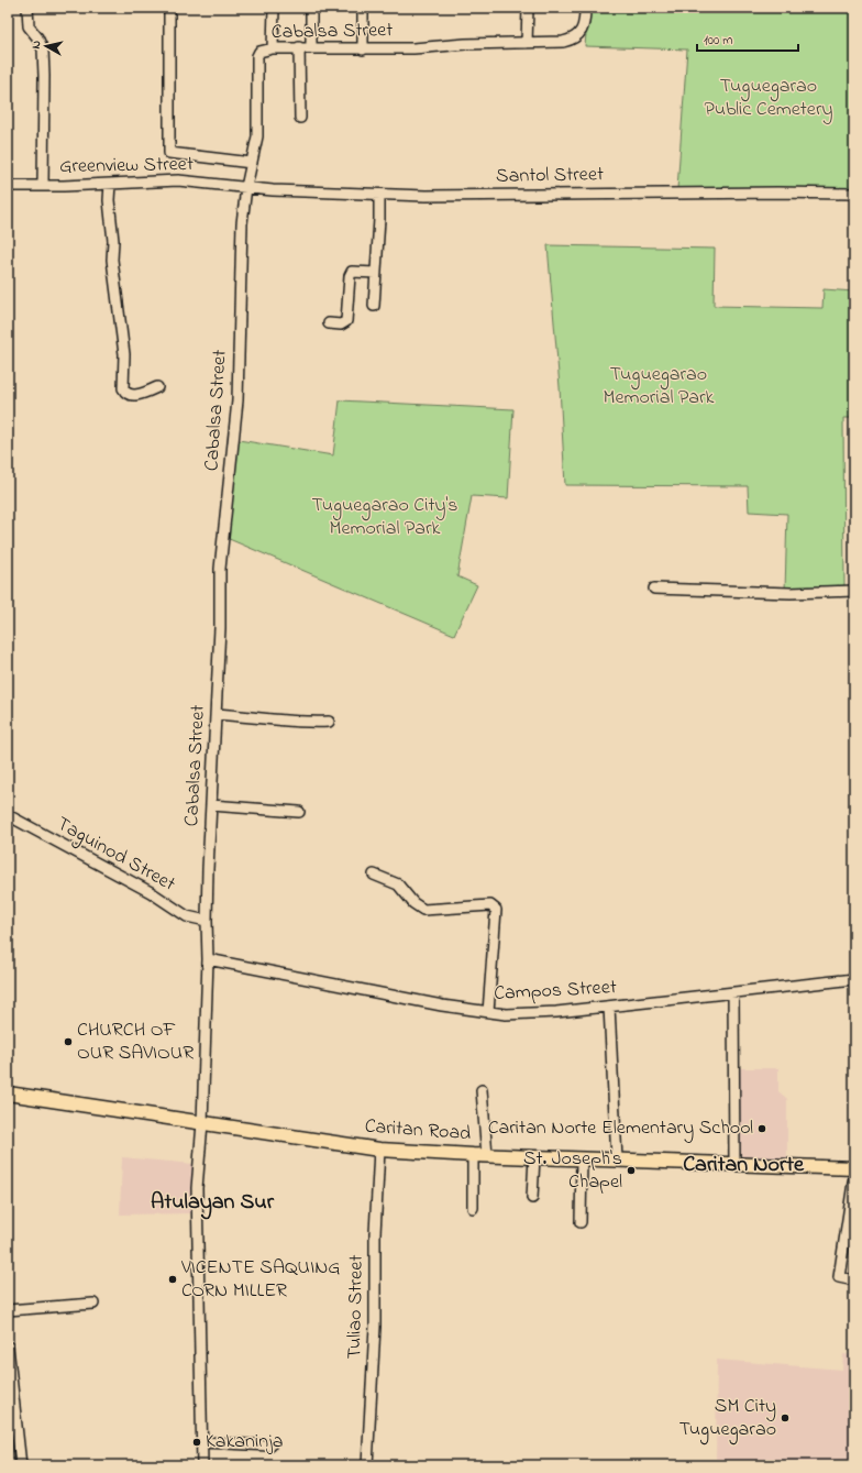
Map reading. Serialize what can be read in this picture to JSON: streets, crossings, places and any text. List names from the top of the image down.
{
  "streets": {
    "main road": ["Caritan Road"],
    "street": [
      "Cabalsa Street",
      "Greenview Street",
      "Santol Street",
      "Taguinod Street",
      "Campos Street",
      "Tuliao Street"
    ]
  },
  "crossings": [
    ["Cabalsa Street", "Greenview Street"],
    ["Cabalsa Street", "Santol Street"],
    ["Cabalsa Street", "Taguinod Street"],
    ["Cabalsa Street", "Campos Street"],
    ["Cabalsa Street", "Caritan Road"],
    ["Greenview Street", "Santol Street"],
    ["Caritan Road", "Tuliao Street"]
  ],
  "districts": ["Caritan Norte", "Atulayan Sur"],
  "parks": ["Tuguegarao Public Cemetery", "Tuguegarao Memorial Park", "Tuguegarao City's Memorial Park"],
  "places": [
    "CHURCH OF OUR SAVIOUR",
    "Caritan Norte Elementary School",
    "St. Joseph's Chapel",
    "VICENTE SAQUING CORN MILLER",
    "SM City Tuguegarao",
    "Kakaninja"
  ],
  "scale_bar": "100 m",
  "north": "left"
}
